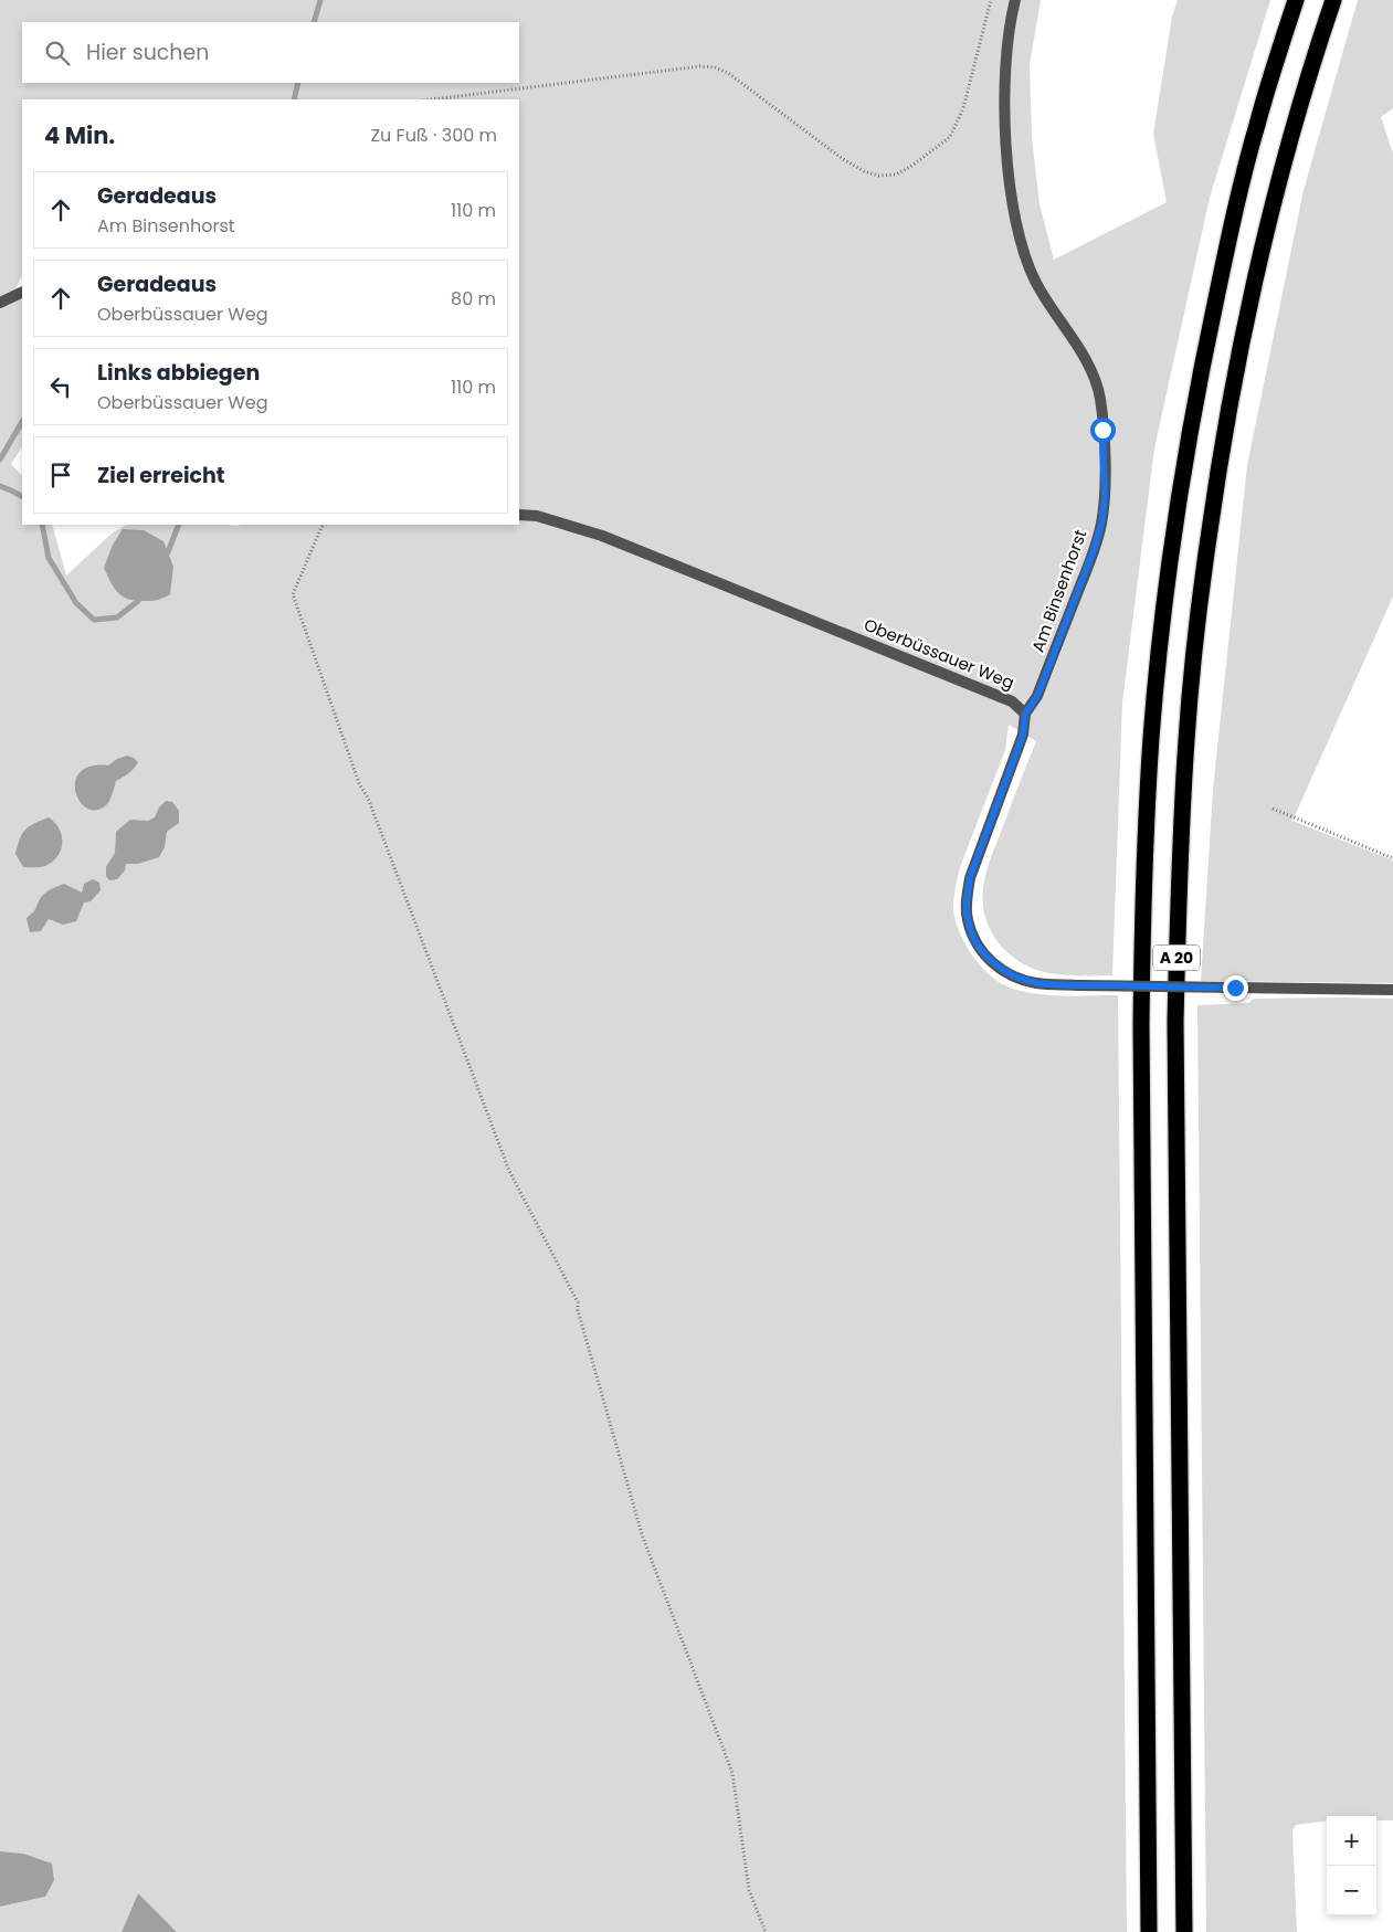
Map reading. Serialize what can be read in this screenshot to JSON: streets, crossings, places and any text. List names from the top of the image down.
{
  "streets": {
    "highway": ["A 20"],
    "street": ["Am Binsenhorst", "Oberbüssauer Weg"]
  },
  "crossings": [
    ["Am Binsenhorst", "Oberbüssauer Weg"]
  ],
  "page": {
    "search": "Hier suchen",
    "heading": ["4 Min.", "Zu Fuß · 300 m"],
    "list": [
      ["Geradeaus", "Am Binsenhorst", "110 m"],
      ["Geradeaus", "Oberbüssauer Weg", "80 m"],
      ["Links abbiegen", "Oberbüssauer Weg", "110 m"],
      "Ziel erreicht"
    ],
    "map_buttons": ["+", "−"]
  }
}
